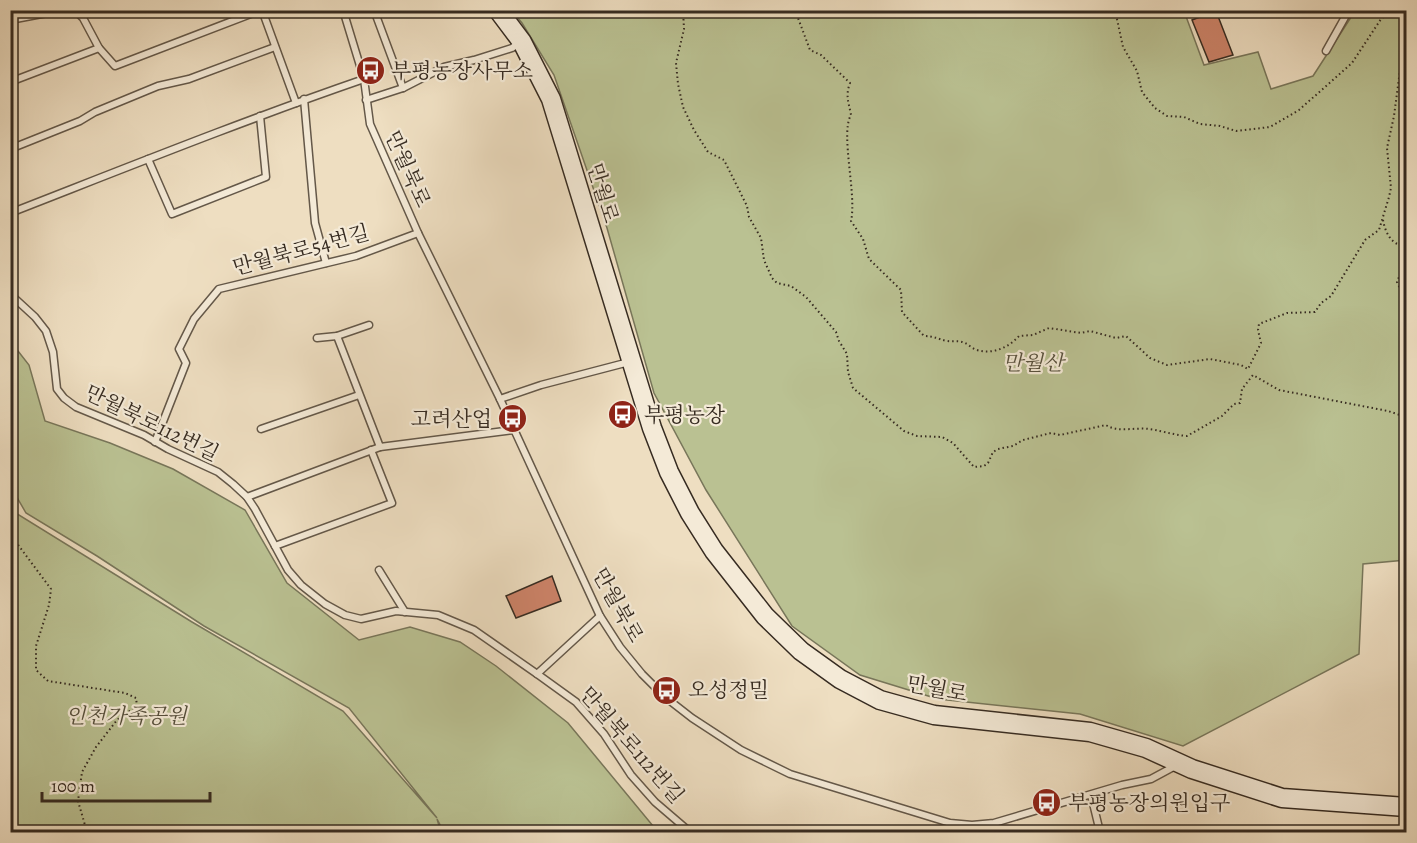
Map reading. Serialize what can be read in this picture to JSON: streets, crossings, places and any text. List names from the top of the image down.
{
  "streets": {
    "street": ["만월로"],
    "lane": ["만월북로", "만월북로54번길", "만월북로112번길"]
  },
  "crossings": [
    ["만월북로", "만월로"],
    ["만월북로", "만월북로54번길"],
    ["만월북로54번길", "만월북로112번길"]
  ],
  "parks": ["만월산", "인천가족공원"],
  "places": {
    "bus stop": [
      "부평농장사무소",
      "부평농장",
      "고려산업",
      "오성정밀",
      "부평농장의원입구"
    ]
  },
  "scale_bar": "100 m"
}
